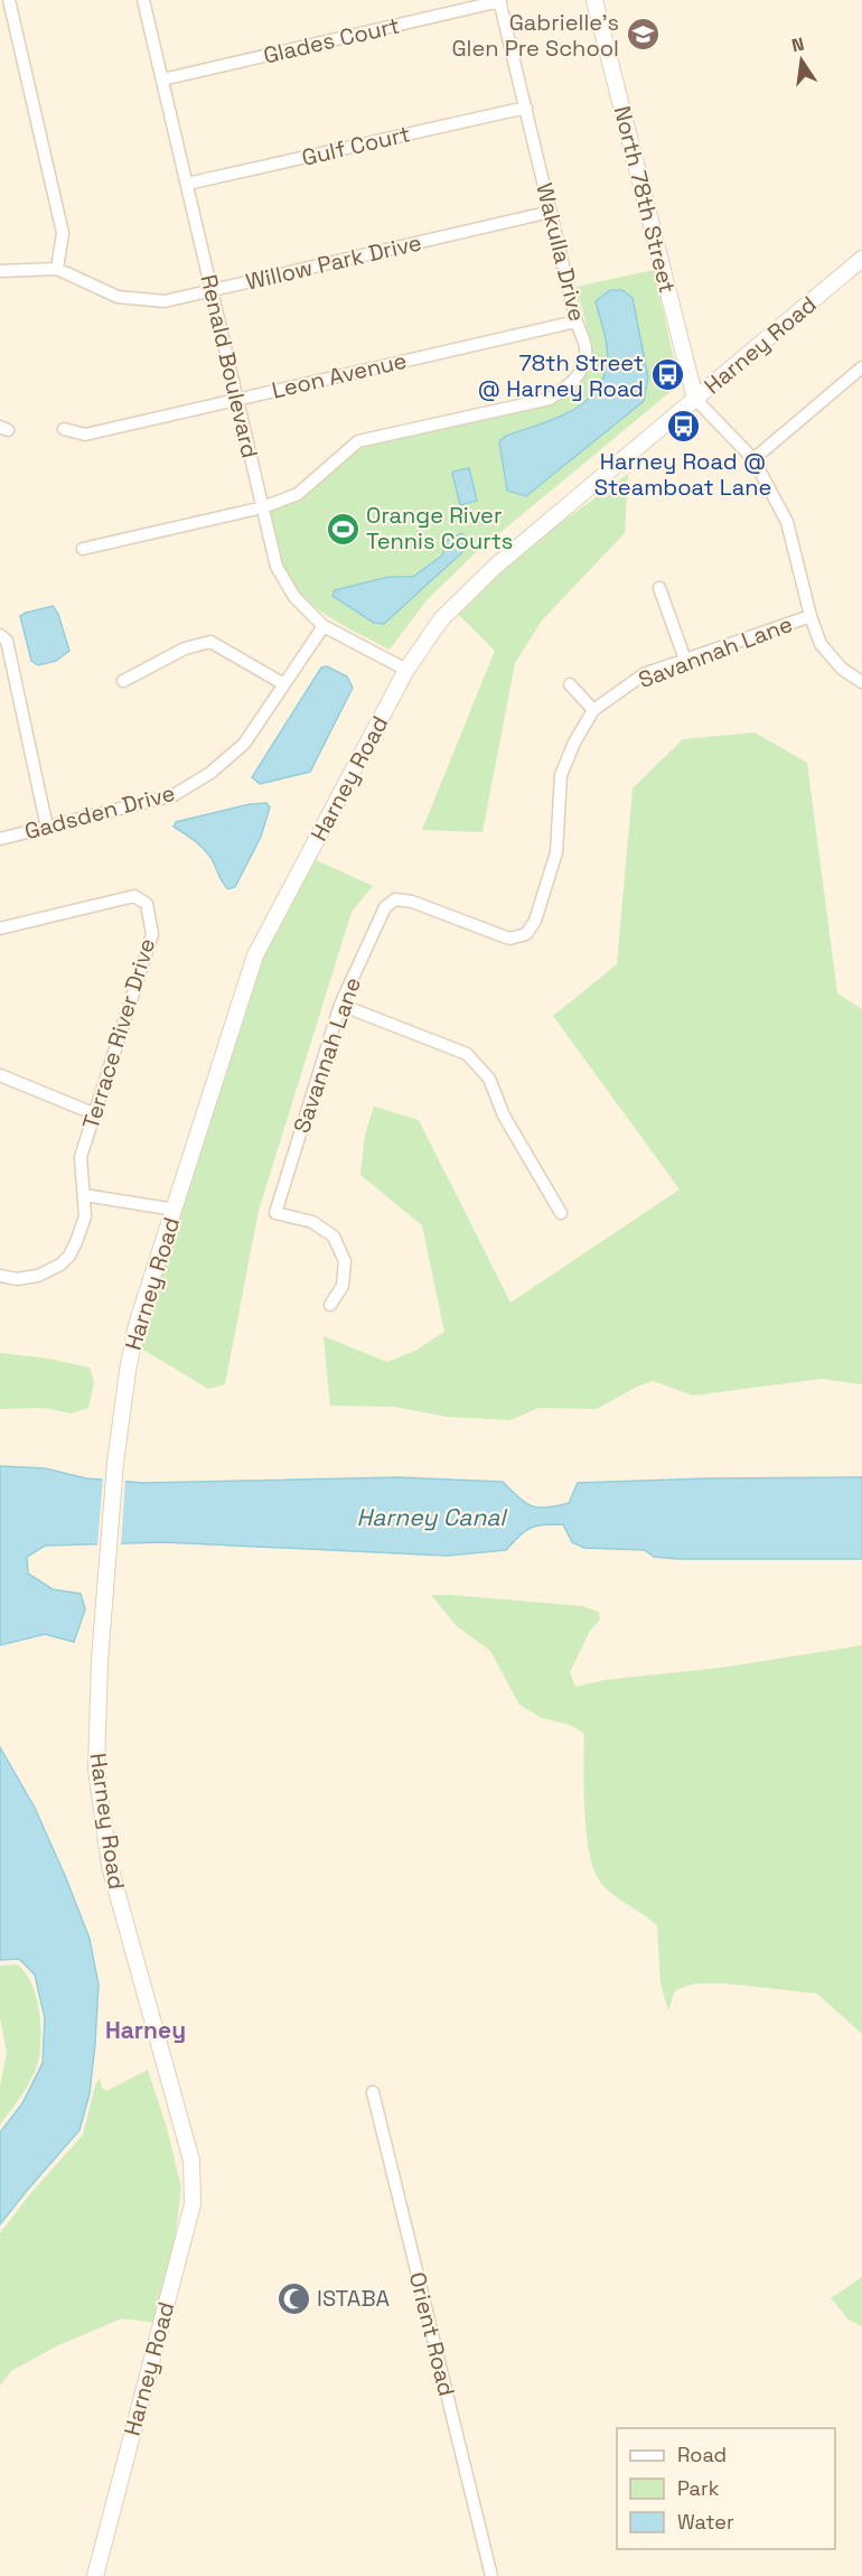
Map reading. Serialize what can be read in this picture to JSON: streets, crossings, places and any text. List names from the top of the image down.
{
  "streets": {
    "street": [
      "Glades Court",
      "Gulf Court",
      "North 78th Street",
      "Wakulla Drive",
      "Willow Park Drive",
      "Harney Road",
      "Renald Boulevard",
      "Leon Avenue",
      "Savannah Lane",
      "Gadsden Drive",
      "Terrace River Drive",
      "Orient Road"
    ]
  },
  "crossings": [
    ["Glades Court", "Wakulla Drive"],
    ["Glades Court", "Renald Boulevard"],
    ["Gulf Court", "Wakulla Drive"],
    ["Gulf Court", "Renald Boulevard"],
    ["North 78th Street", "Harney Road"],
    ["Wakulla Drive", "Willow Park Drive"],
    ["Wakulla Drive", "Renald Boulevard"],
    ["Wakulla Drive", "Leon Avenue"],
    ["Willow Park Drive", "Renald Boulevard"],
    ["Harney Road", "Renald Boulevard"],
    ["Renald Boulevard", "Leon Avenue"],
    ["Renald Boulevard", "Gadsden Drive"]
  ],
  "districts": ["Harney"],
  "water": ["Harney Canal"],
  "places": {
    "school or university": ["Gabrielle's Glen Pre School"],
    "bus stop": ["78th Street @ Harney Road", "Harney Road @ Steamboat Lane"],
    "sports": ["Orange River Tennis Courts"],
    "mosque": ["ISTABA"]
  },
  "legend": ["Road", "Park", "Water"],
  "north": "top"
}
